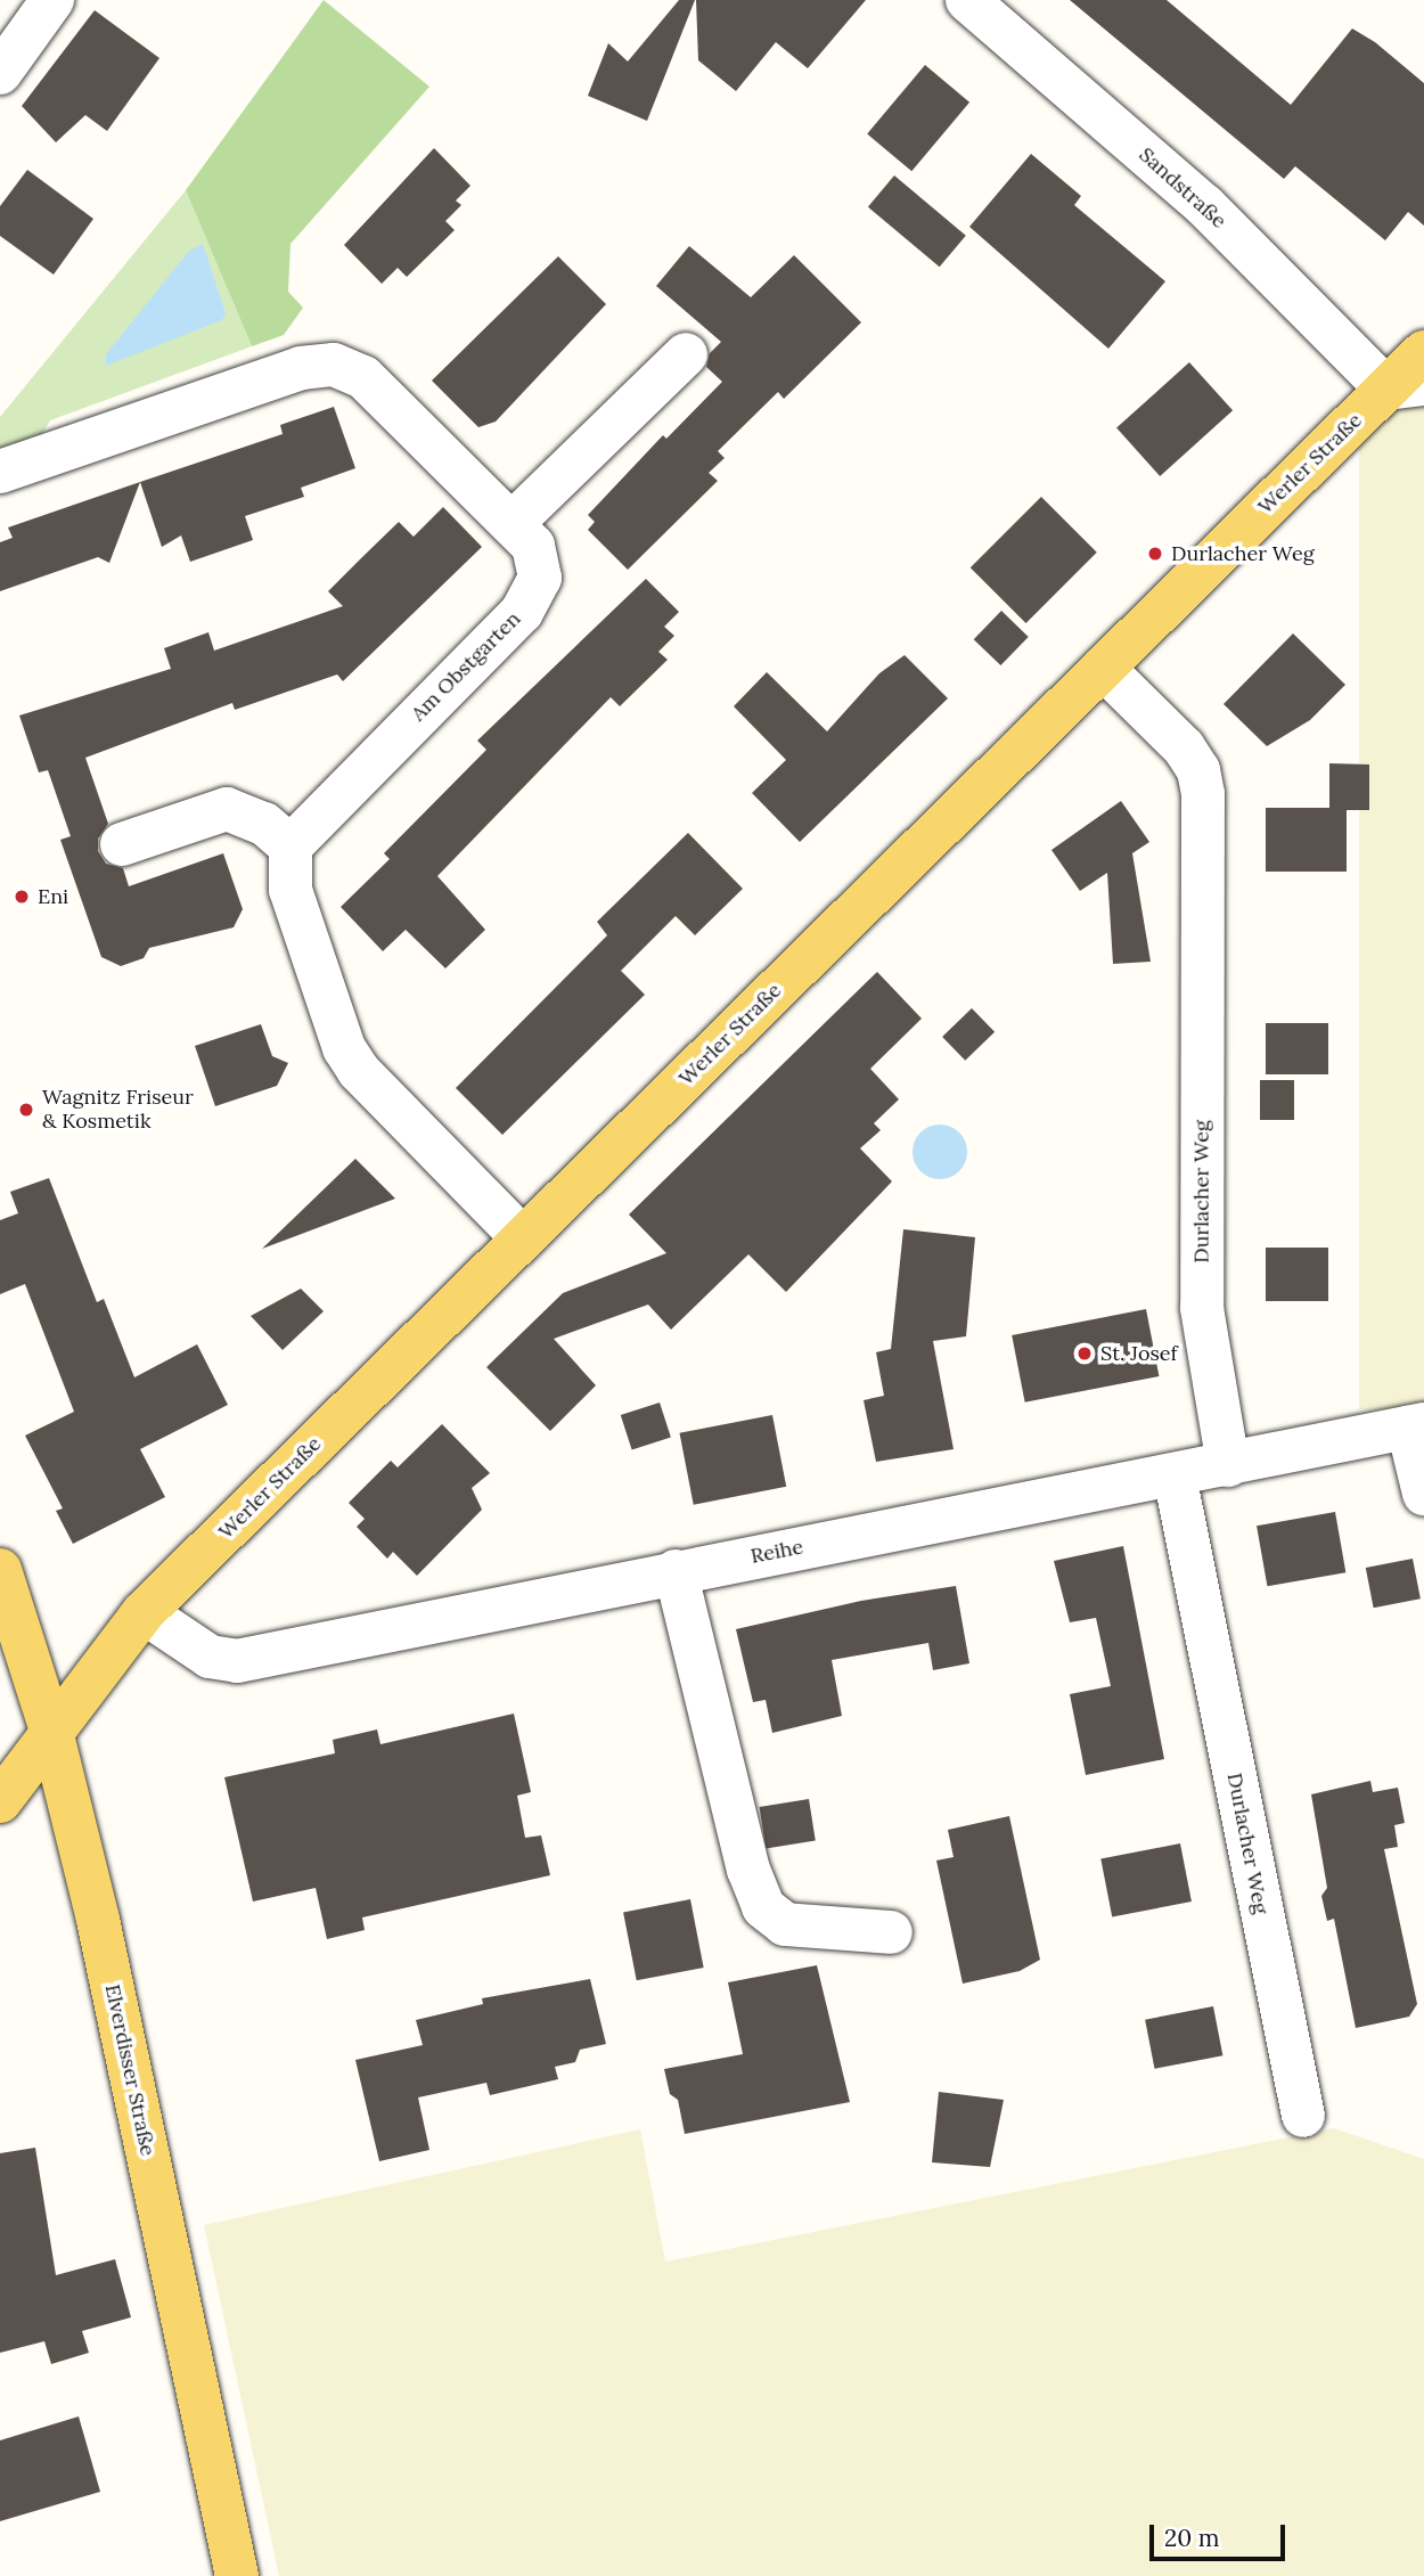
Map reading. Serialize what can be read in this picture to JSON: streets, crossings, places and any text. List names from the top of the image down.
{
  "streets": {
    "main road": ["Werler Straße", "Elverdisser Straße"],
    "street": [
      "Sandstraße",
      "Am Obstgarten",
      "Durlacher Weg",
      "Reihe"
    ]
  },
  "crossings": [
    ["Sandstraße", "Werler Straße"],
    ["Werler Straße", "Durlacher Weg"],
    ["Werler Straße", "Reihe"],
    ["Werler Straße", "Elverdisser Straße"],
    ["Durlacher Weg", "Reihe"]
  ],
  "places": [
    "Durlacher Weg",
    "Eni",
    "Wagnitz Friseur & Kosmetik",
    "St. Josef"
  ],
  "scale_bar": "20 m"
}
